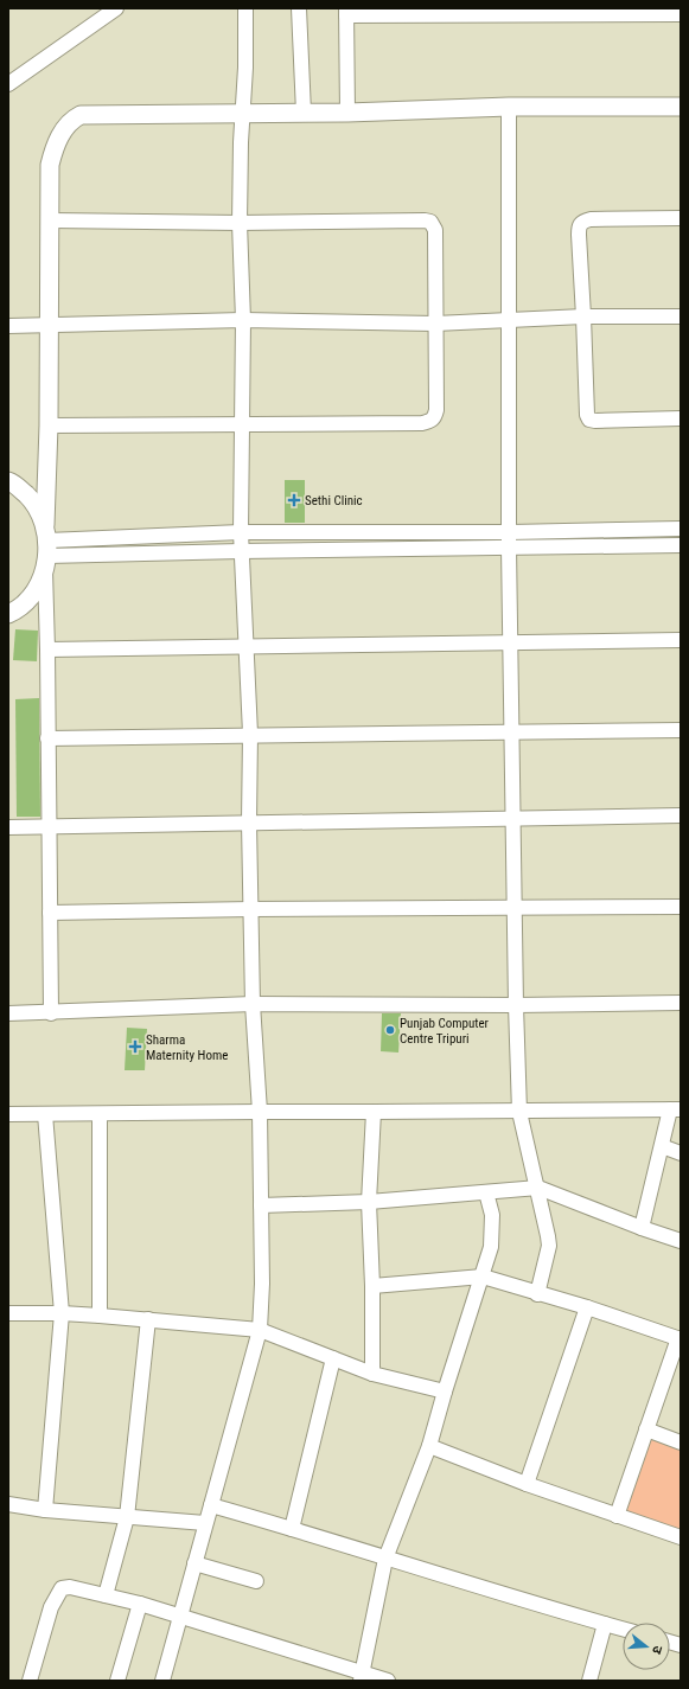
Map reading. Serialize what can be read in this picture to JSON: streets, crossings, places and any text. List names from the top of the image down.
{
  "places": {
    "health": ["Sethi Clinic", "Sharma Maternity Home"],
    "other": ["Punjab Computer Centre Tripuri"]
  },
  "north": "right"
}
